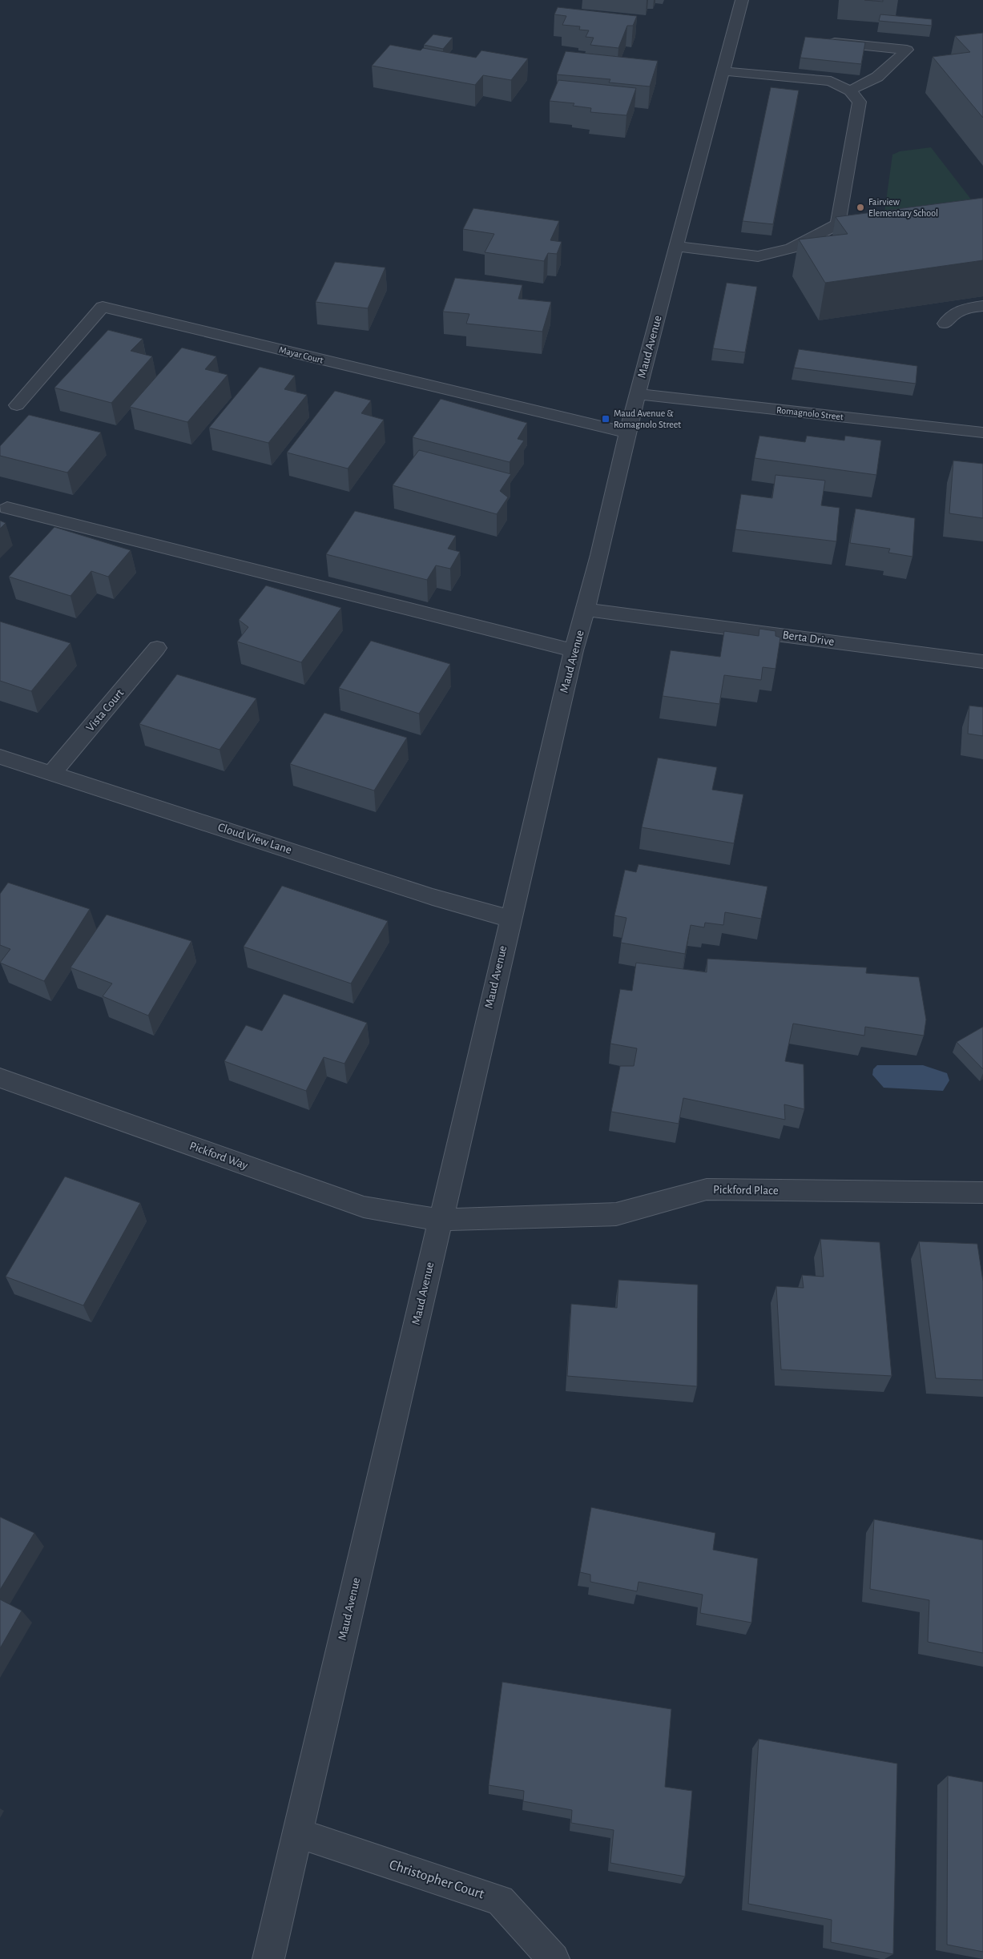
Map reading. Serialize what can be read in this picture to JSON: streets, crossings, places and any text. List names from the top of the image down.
{
  "streets": {
    "street": [
      "Maud Avenue",
      "Mayar Court",
      "Romagnolo Street",
      "Berta Drive",
      "Vista Court",
      "Cloud View Lane",
      "Pickford Way",
      "Pickford Place",
      "Christopher Court"
    ]
  },
  "crossings": [
    ["Maud Avenue", "Mayar Court"],
    ["Maud Avenue", "Romagnolo Street"],
    ["Maud Avenue", "Berta Drive"],
    ["Maud Avenue", "Cloud View Lane"],
    ["Maud Avenue", "Pickford Way"],
    ["Maud Avenue", "Pickford Place"],
    ["Maud Avenue", "Christopher Court"],
    ["Vista Court", "Cloud View Lane"],
    ["Pickford Way", "Pickford Place"]
  ],
  "places": {
    "other": ["Fairview Elementary School"],
    "transit": ["Maud Avenue & Romagnolo Street"]
  }
}
